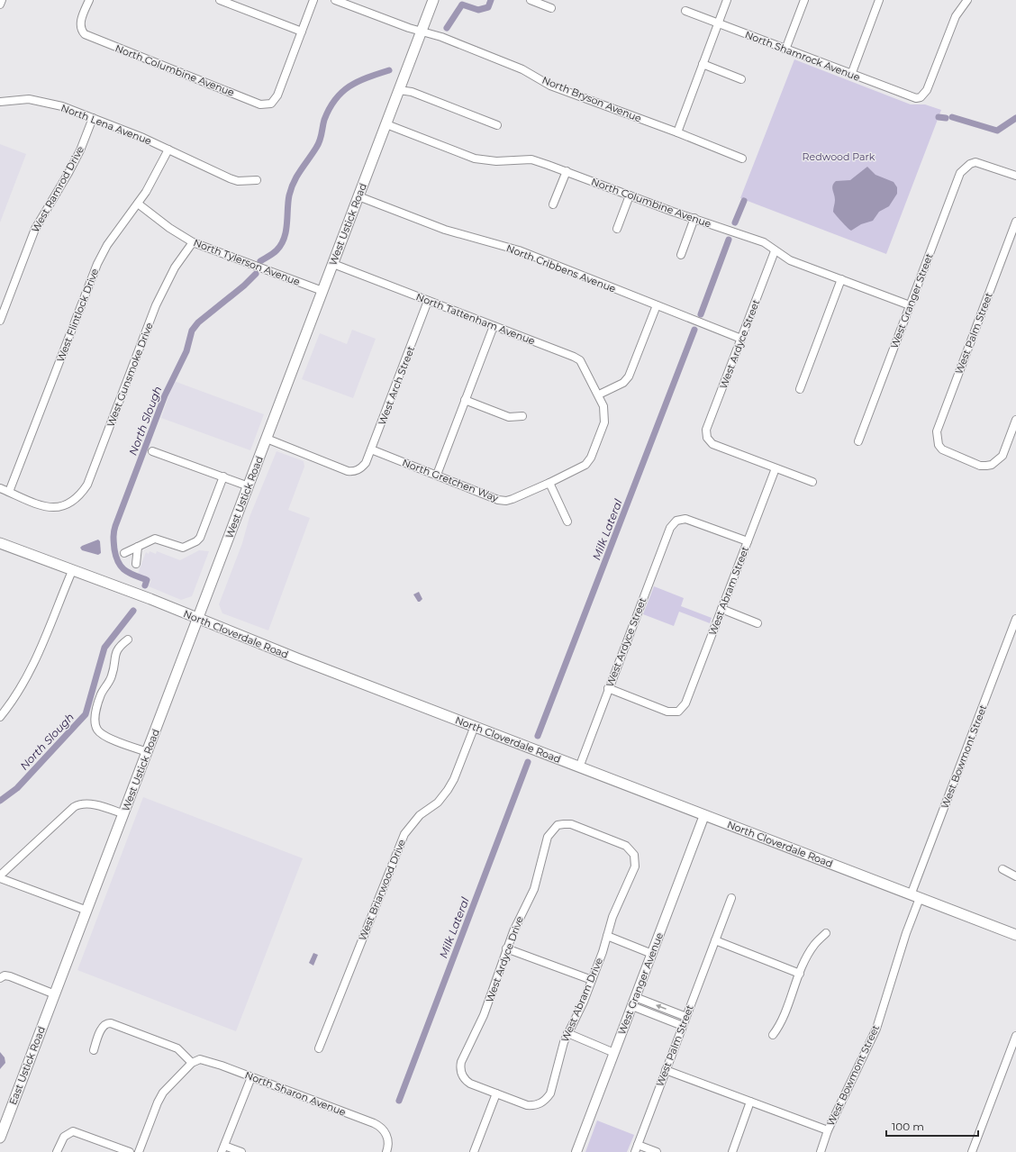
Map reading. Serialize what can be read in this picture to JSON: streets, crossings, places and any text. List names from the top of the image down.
{
  "streets": {
    "main road": ["West Ustick Road", "North Cloverdale Road", "East Ustick Road"],
    "street": [
      "North Shamrock Avenue",
      "North Columbine Avenue",
      "North Bryson Avenue",
      "North Lena Avenue",
      "West Ramrod Drive",
      "North Tylerson Avenue",
      "North Cribbens Avenue",
      "West Granger Street",
      "West Flintlock Drive",
      "North Tattenham Avenue",
      "West Palm Street",
      "West Ardyce Street",
      "West Gunsmoke Drive",
      "West Arch Street",
      "North Gretchen Way",
      "West Abram Street",
      "West Bowmont Street",
      "West Briarwood Drive",
      "West Ardyce Drive",
      "West Granger Avenue",
      "West Abram Drive",
      "North Sharon Avenue"
    ]
  },
  "crossings": [
    ["North Columbine Avenue", "West Ustick Road"],
    ["North Columbine Avenue", "West Granger Street"],
    ["North Columbine Avenue", "West Ardyce Street"],
    ["North Bryson Avenue", "West Ustick Road"],
    ["North Lena Avenue", "West Ramrod Drive"],
    ["North Lena Avenue", "West Flintlock Drive"],
    ["West Ustick Road", "North Tylerson Avenue"],
    ["West Ustick Road", "North Cribbens Avenue"],
    ["West Ustick Road", "North Tattenham Avenue"],
    ["West Ustick Road", "West Arch Street"],
    ["West Ustick Road", "North Cloverdale Road"],
    ["West Ustick Road", "East Ustick Road"],
    ["North Tylerson Avenue", "West Flintlock Drive"],
    ["North Tylerson Avenue", "West Gunsmoke Drive"],
    ["North Cribbens Avenue", "West Ardyce Street"],
    ["West Flintlock Drive", "West Gunsmoke Drive"],
    ["North Tattenham Avenue", "West Arch Street"],
    ["North Tattenham Avenue", "North Gretchen Way"],
    ["West Ardyce Street", "West Abram Street"],
    ["West Ardyce Street", "North Cloverdale Road"],
    ["West Arch Street", "North Gretchen Way"],
    ["North Cloverdale Road", "West Bowmont Street"],
    ["North Cloverdale Road", "West Briarwood Drive"],
    ["North Cloverdale Road", "West Granger Avenue"],
    ["West Ardyce Drive", "West Abram Drive"]
  ],
  "water": ["North Slough", "Milk Lateral"],
  "parks": ["Redwood Park"],
  "scale_bar": "100 m"
}
